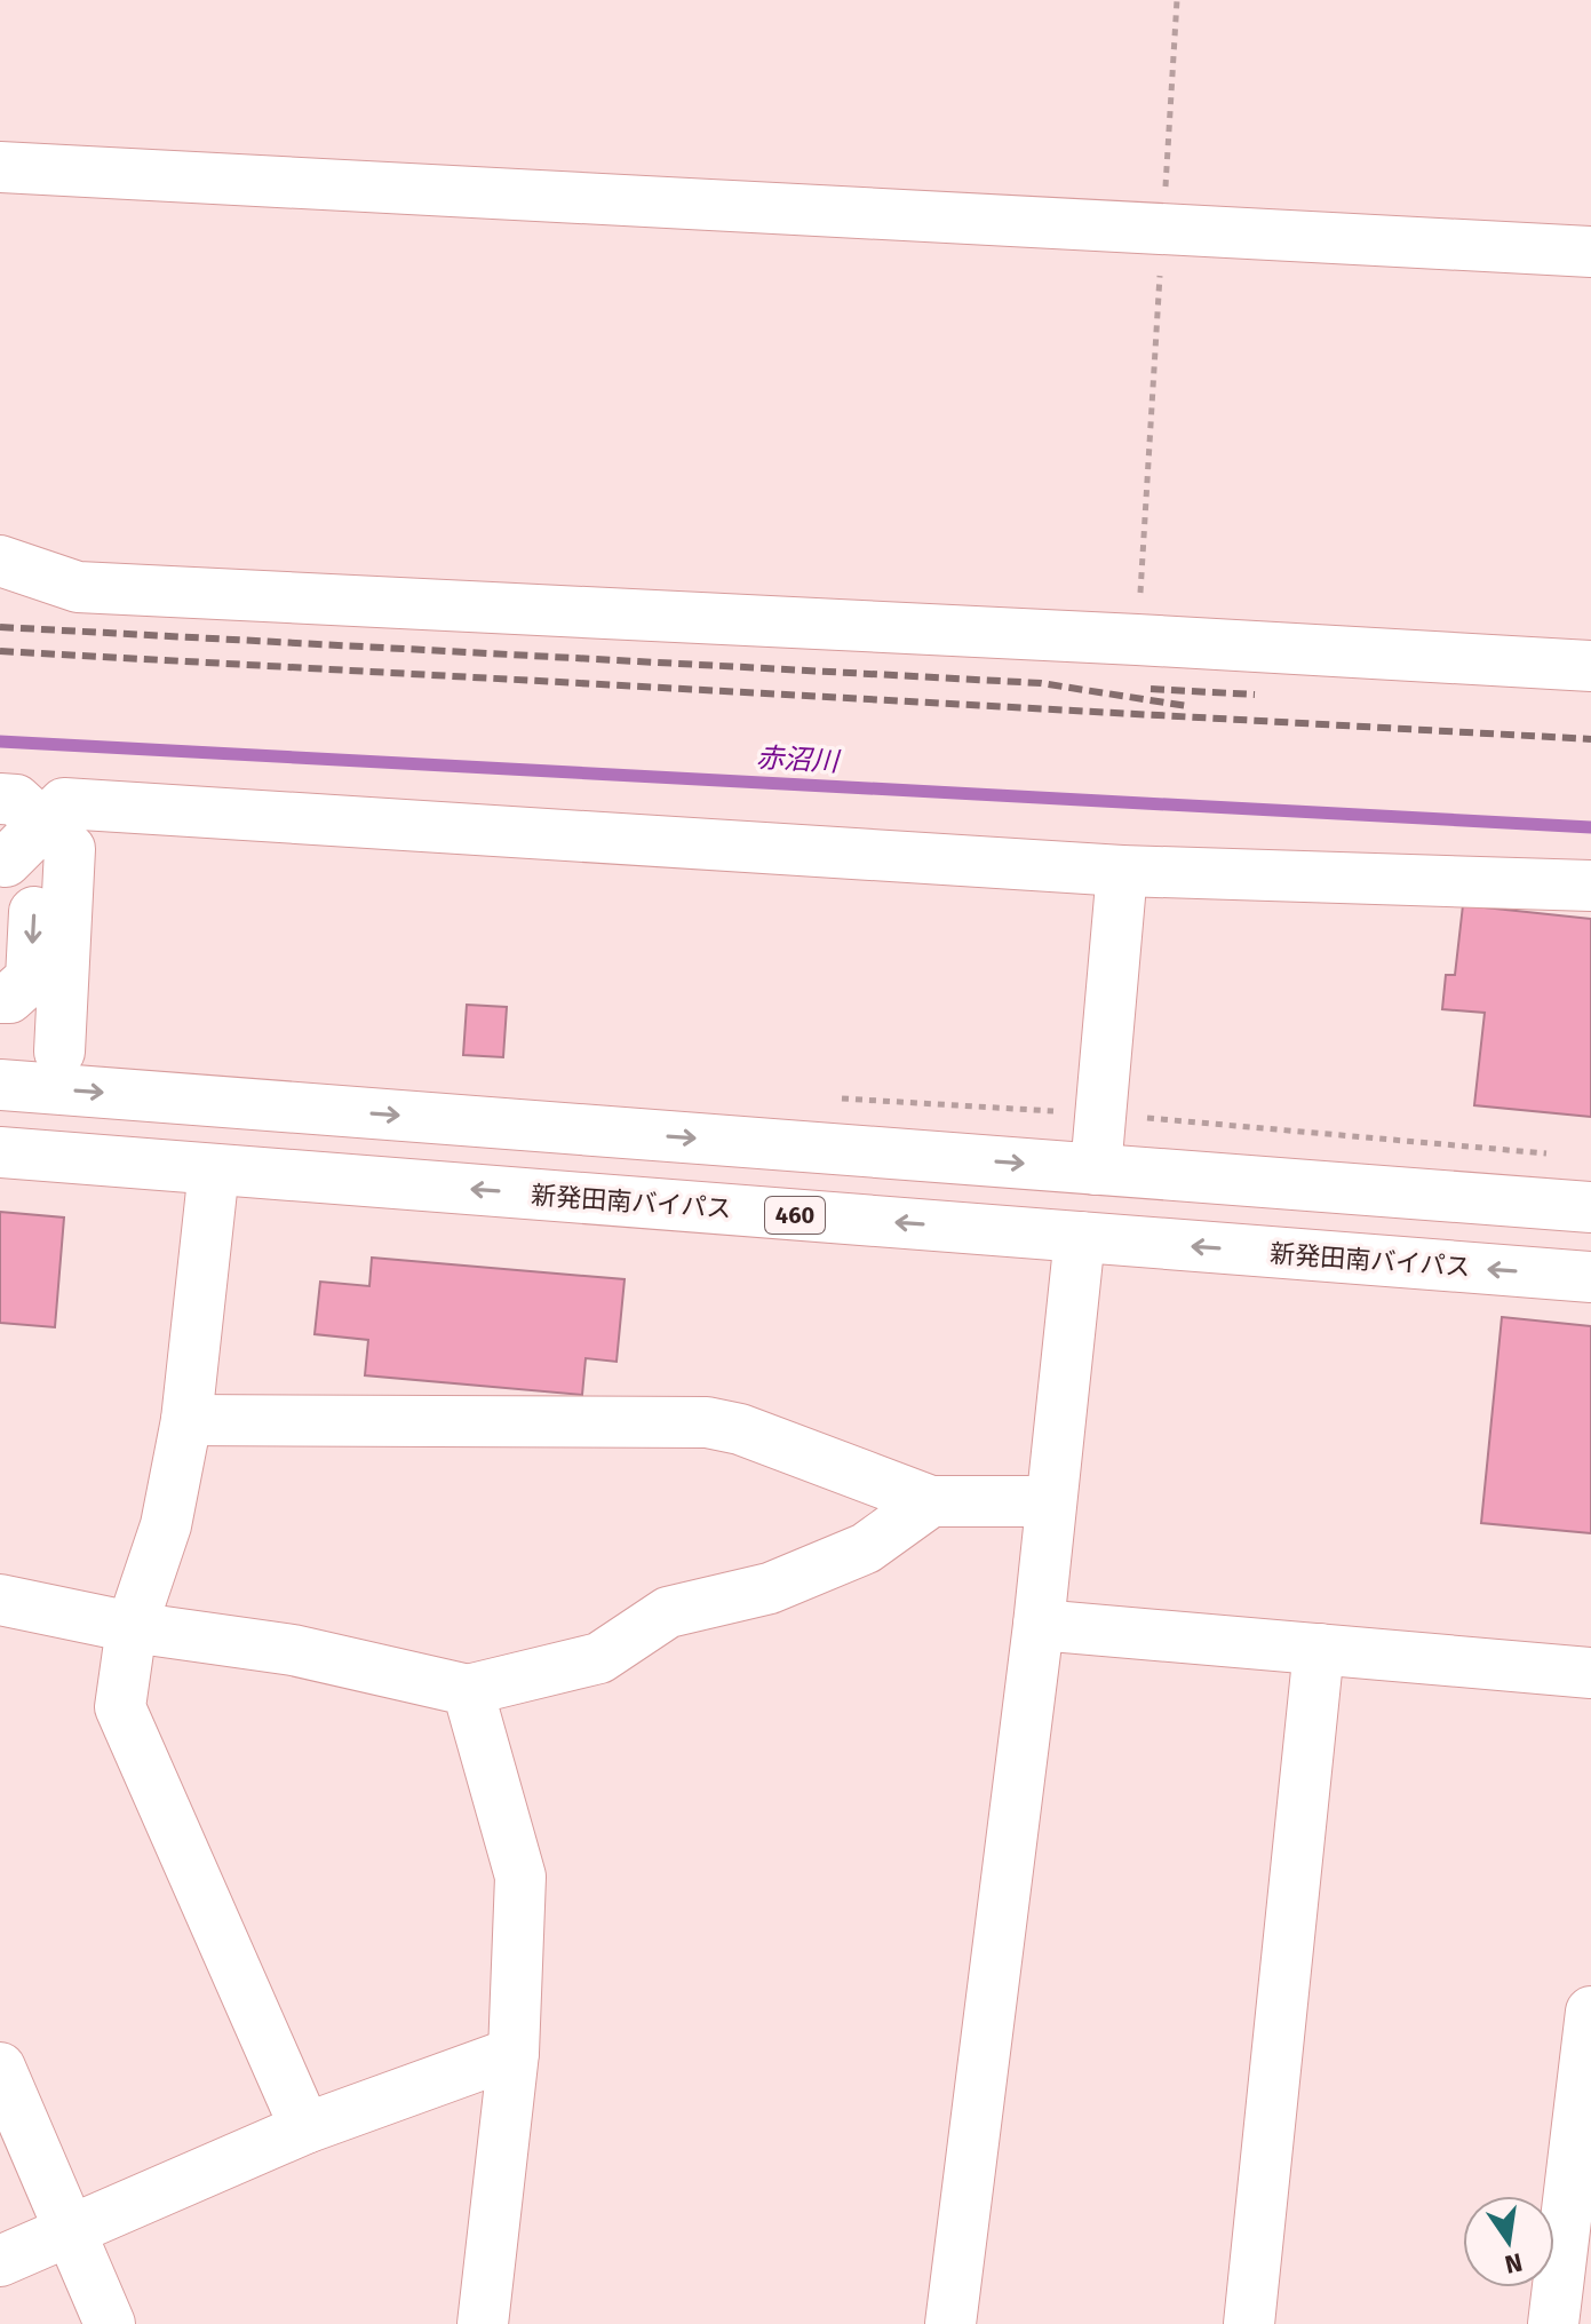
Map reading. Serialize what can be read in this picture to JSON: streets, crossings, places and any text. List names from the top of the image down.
{
  "streets": {
    "main road": ["新発田南バイパス", "460"]
  },
  "water": ["赤沼川"],
  "north": "bottom"
}
